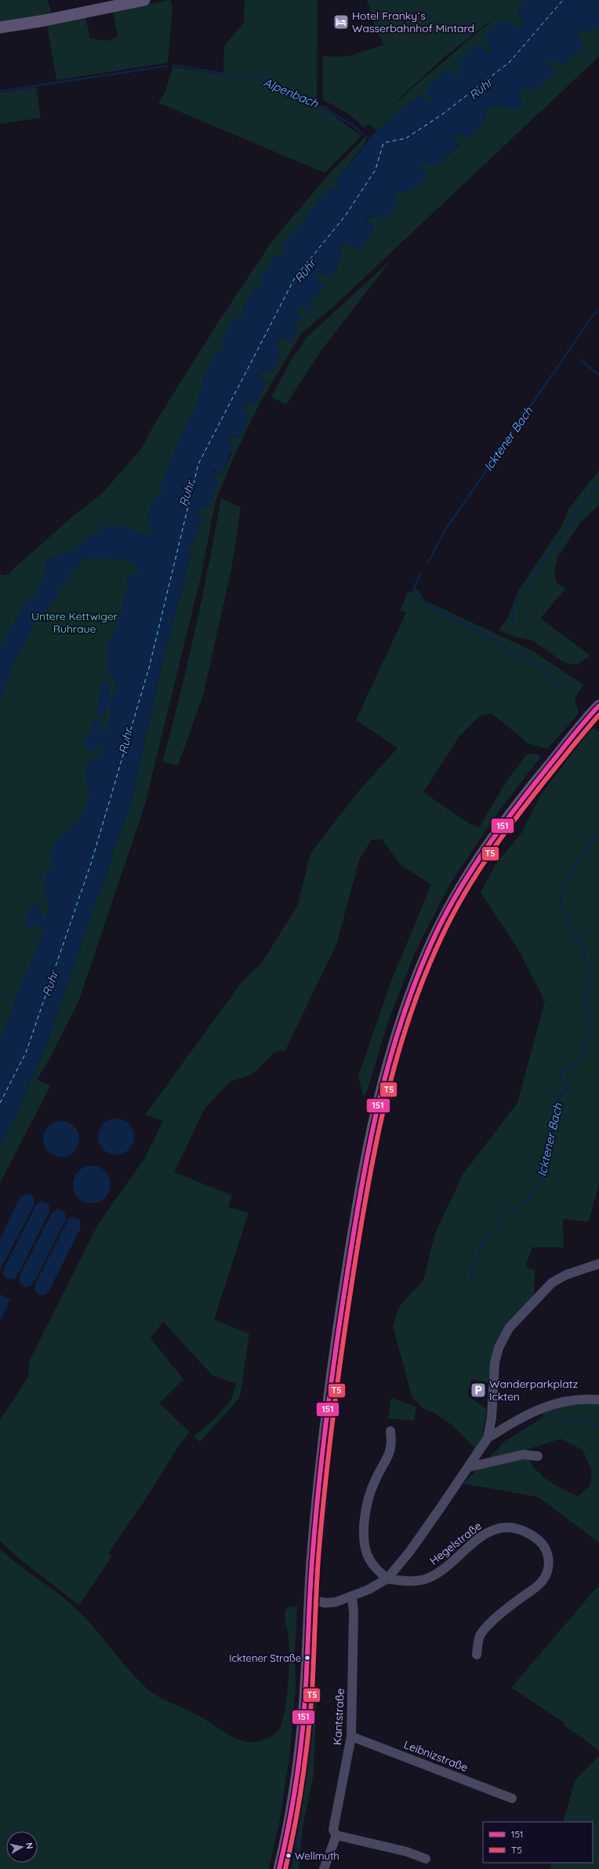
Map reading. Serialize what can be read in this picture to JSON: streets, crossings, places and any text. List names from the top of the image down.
{
  "streets": {
    "street": ["Hegelstraße", "Kantstraße", "Leibnizstraße"]
  },
  "crossings": [
    ["Kantstraße", "Leibnizstraße"]
  ],
  "water": ["Ruhr", "Alpenbach", "Icktener Bach"],
  "parks": ["Untere Kettwiger Ruhraue"],
  "places": {
    "hotel": ["Hotel Franky´s Wasserbahnhof Mintard"],
    "parking": ["Wanderparkplatz Ickten"],
    "other": ["Icktener Straße", "Wellmuth"]
  },
  "lines": ["transit line 151", "transit line T5"],
  "legend": ["151", "T5"],
  "north": "right"
}
